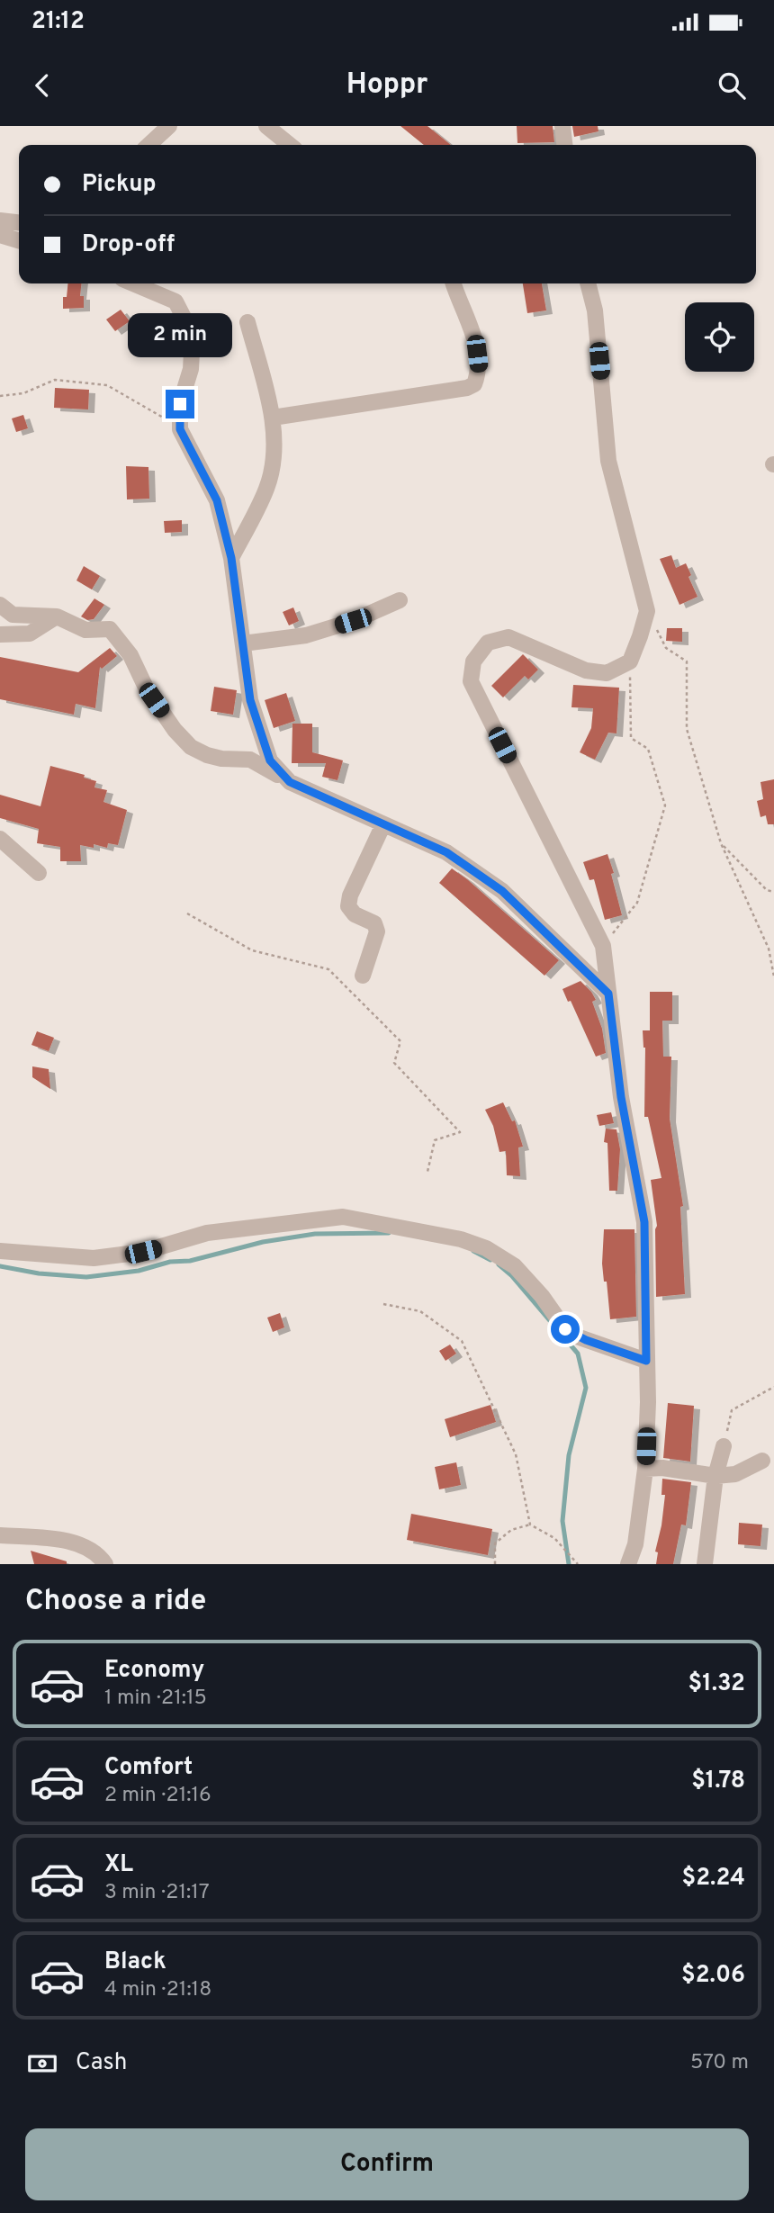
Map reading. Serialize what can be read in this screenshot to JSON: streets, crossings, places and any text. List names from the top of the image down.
{
  "page": {
    "status": "21:12",
    "header": "Hoppr",
    "banner": ["Pickup", "Drop-off"],
    "bubble": "2 min",
    "heading": "Choose a ride",
    "list": [
      {
        "name": "Economy",
        "note": "1 min · 21:15",
        "value": "$1.32"
      },
      {
        "name": "Comfort",
        "note": "2 min · 21:16",
        "value": "$1.78"
      },
      {
        "name": "XL",
        "note": "3 min · 21:17",
        "value": "$2.24"
      },
      {
        "name": "Black",
        "note": "4 min · 21:18",
        "value": "$2.06"
      }
    ],
    "pay": ["Cash", "570 m"],
    "buttons": "Confirm"
  }
}
